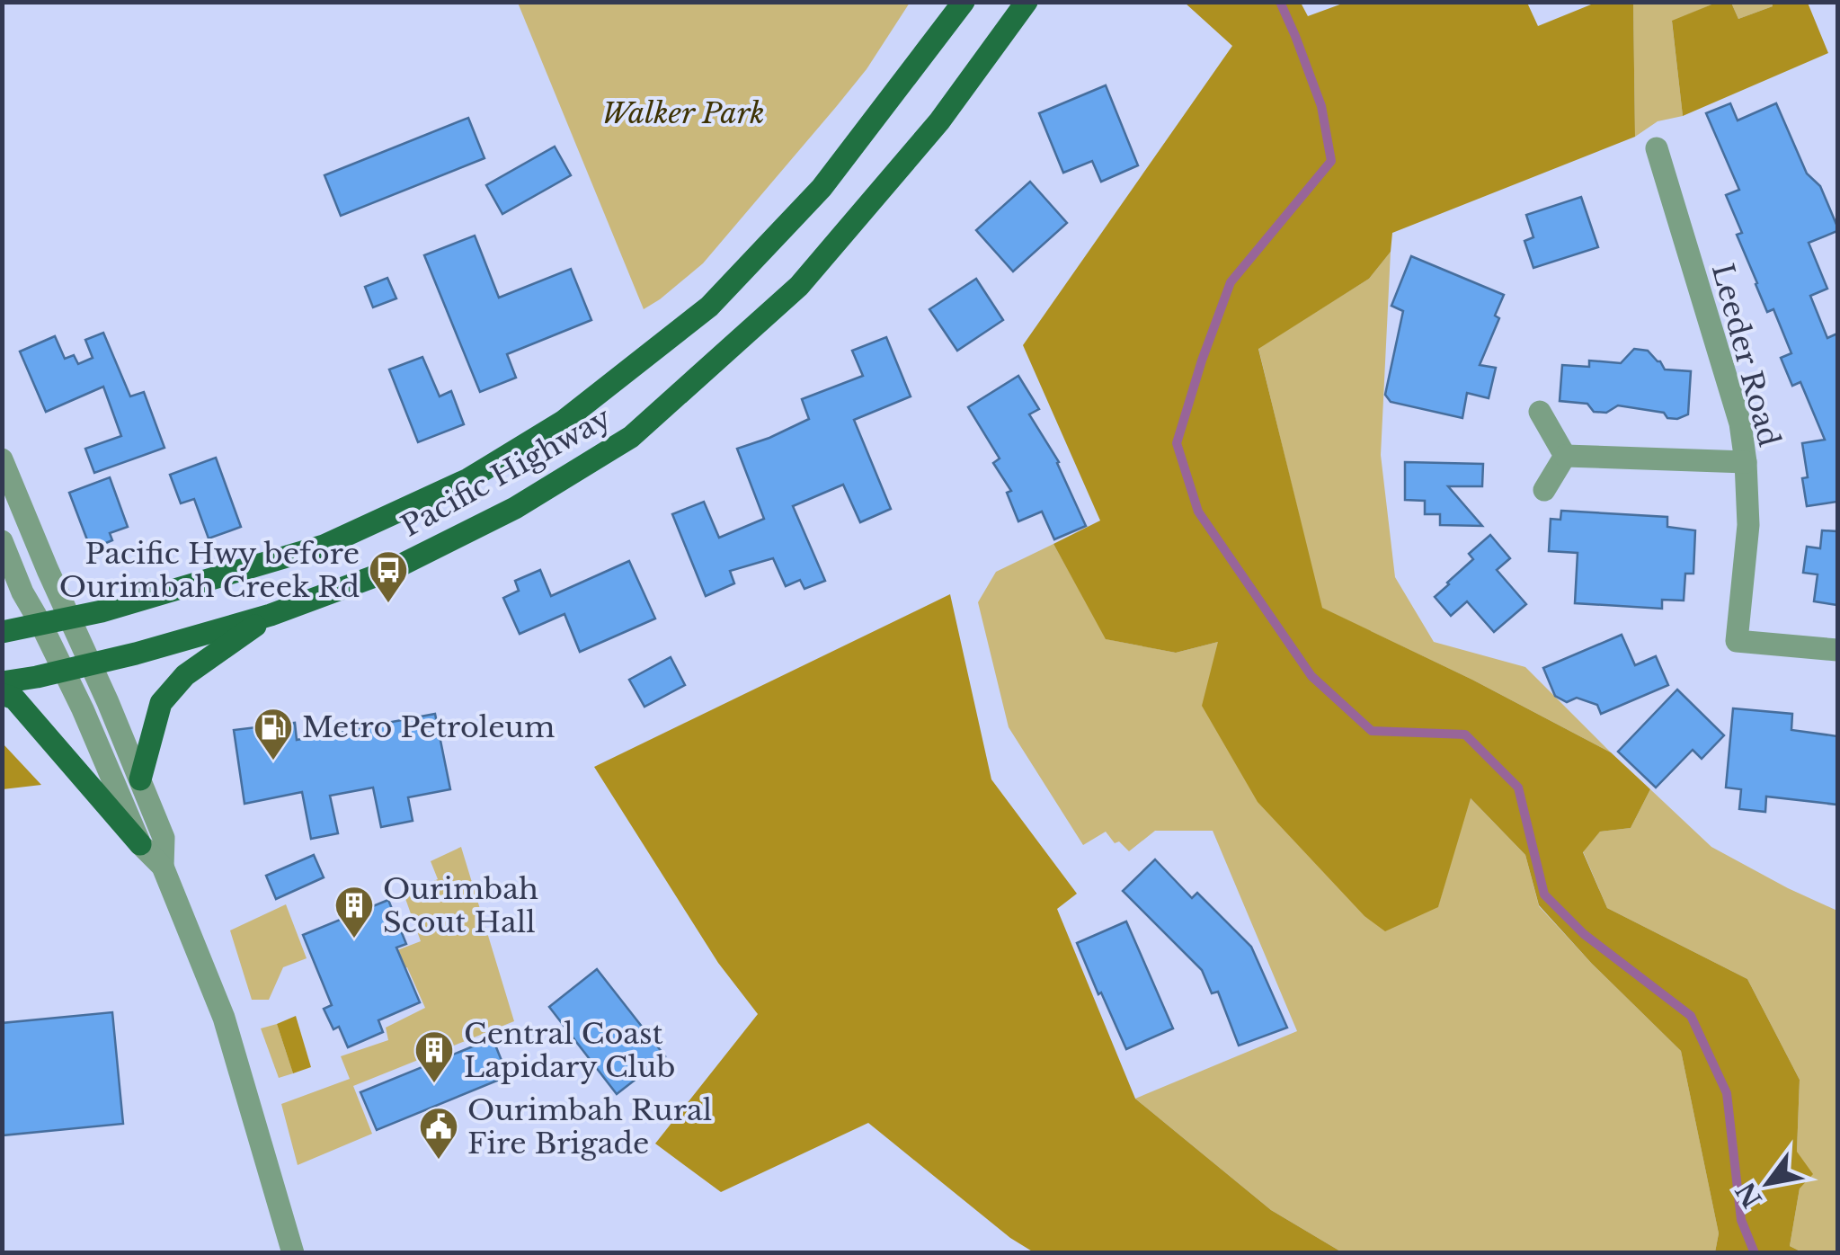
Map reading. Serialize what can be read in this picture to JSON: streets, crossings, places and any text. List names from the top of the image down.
{
  "streets": {
    "main road": ["Pacific Highway"],
    "street": ["Leeder Road"]
  },
  "parks": ["Walker Park"],
  "places": {
    "bus stop": ["Pacific Hwy before Ourimbah Creek Rd"],
    "fuel station": ["Metro Petroleum"],
    "building": ["Ourimbah Scout Hall", "Central Coast Lapidary Club"],
    "public building": ["Ourimbah Rural Fire Brigade"]
  },
  "north": "bottom left"
}
